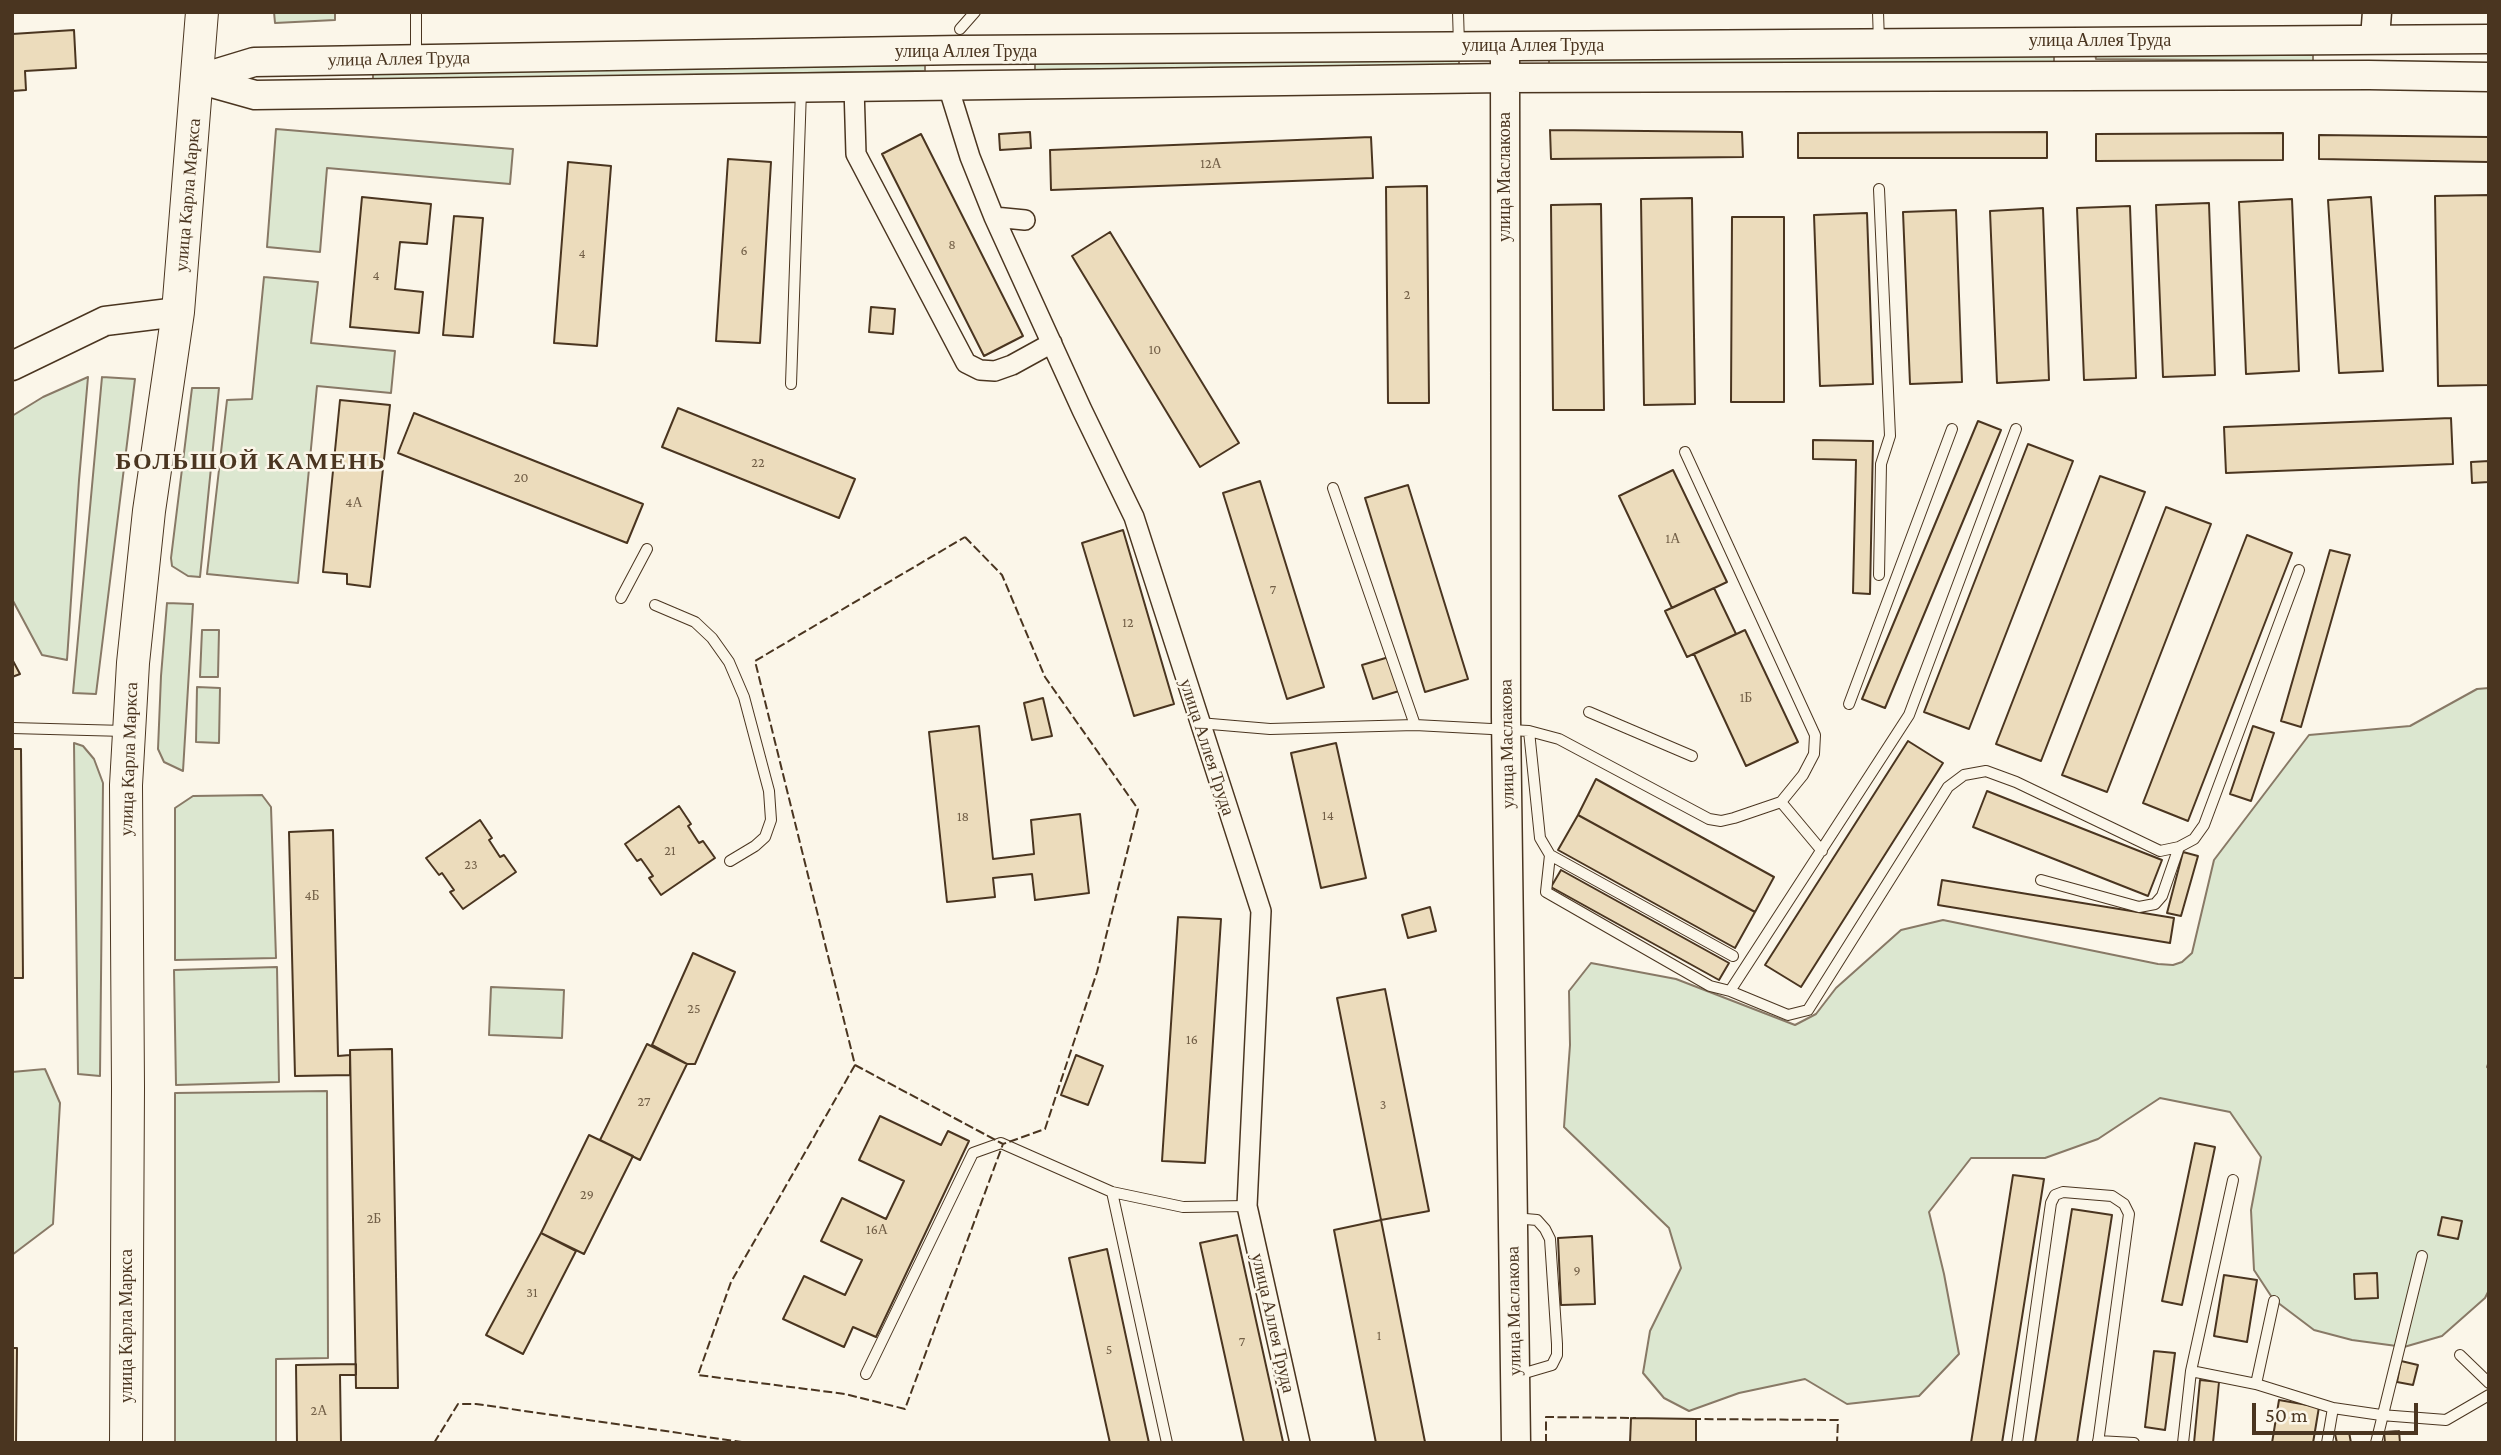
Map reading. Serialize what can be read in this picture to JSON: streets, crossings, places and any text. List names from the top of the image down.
{
  "streets": {
    "main road": ["улица Карла Маркса"],
    "street": ["улица Аллея Труда", "улица Маслакова"]
  },
  "crossings": [
    ["улица Аллея Труда", "улица Маслакова"],
    ["улица Аллея Труда", "улица Карла Маркса"]
  ],
  "districts": ["БОЛЬШОЙ КАМЕНЬ"],
  "house_numbers": [
    "12А",
    "8",
    "6",
    "4",
    "4",
    "2",
    "10",
    "22",
    "20",
    "4А",
    "1А",
    "7",
    "12",
    "1Б",
    "14",
    "18",
    "21",
    "23",
    "4Б",
    "25",
    "16",
    "27",
    "3",
    "29",
    "2Б",
    "16А",
    "9",
    "31",
    "1",
    "7",
    "5",
    "2А"
  ],
  "scale_bar": "50 m"
}
